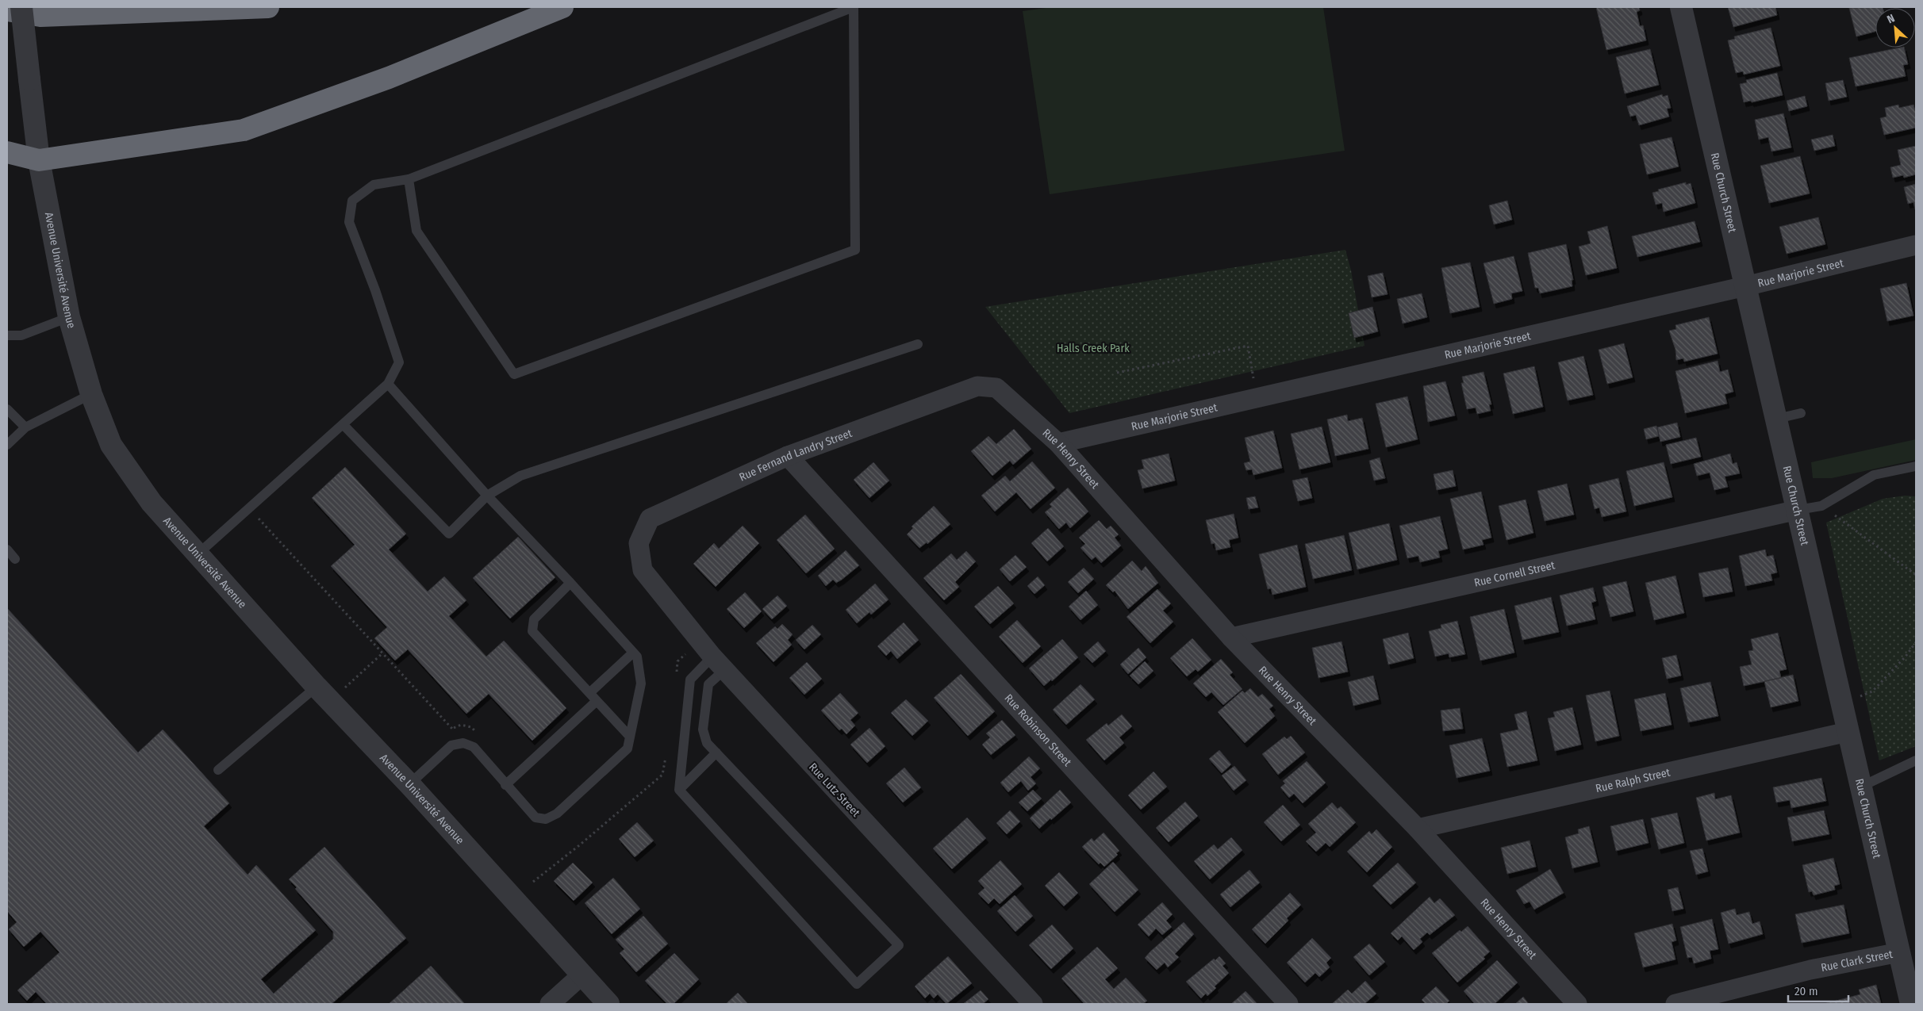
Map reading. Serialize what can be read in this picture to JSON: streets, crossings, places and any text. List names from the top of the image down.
{
  "streets": {
    "street": [
      "Rue Church Street",
      "Avenue Université Avenue",
      "Rue Marjorie Street",
      "Rue Fernand Landry Street",
      "Rue Henry Street",
      "Rue Cornell Street",
      "Rue Robinson Street",
      "Rue Ralph Street",
      "Rue Lutz Street",
      "Rue Clark Street"
    ]
  },
  "crossings": [
    ["Rue Church Street", "Rue Marjorie Street"],
    ["Rue Church Street", "Rue Cornell Street"],
    ["Rue Church Street", "Rue Ralph Street"],
    ["Rue Church Street", "Rue Clark Street"],
    ["Rue Marjorie Street", "Rue Henry Street"],
    ["Rue Fernand Landry Street", "Rue Henry Street"],
    ["Rue Fernand Landry Street", "Rue Robinson Street"],
    ["Rue Fernand Landry Street", "Rue Lutz Street"],
    ["Rue Henry Street", "Rue Cornell Street"],
    ["Rue Henry Street", "Rue Ralph Street"]
  ],
  "parks": ["Halls Creek Park"],
  "scale_bar": "20 m",
  "north": "top left"
}
